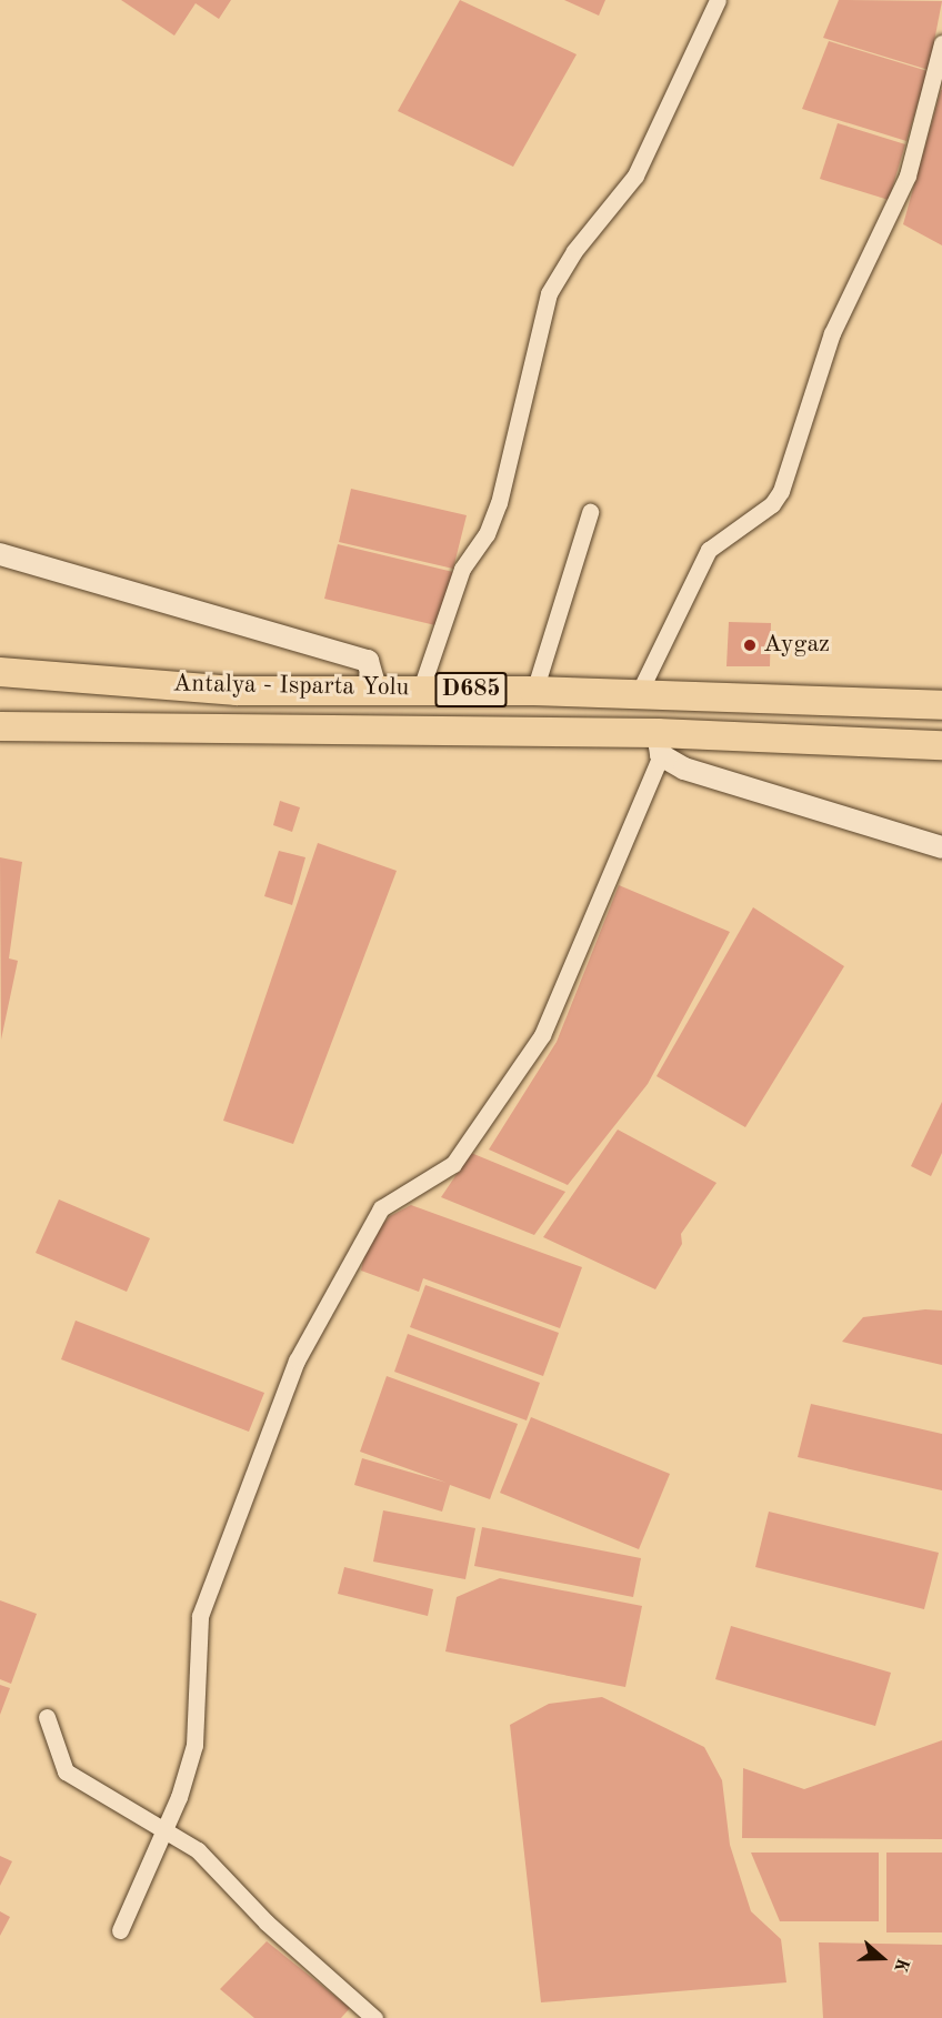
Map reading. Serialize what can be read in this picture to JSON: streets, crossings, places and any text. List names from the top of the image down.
{
  "streets": {
    "highway": ["Antalya - Isparta Yolu", "D685"]
  },
  "places": ["Aygaz"],
  "north": "right"
}
